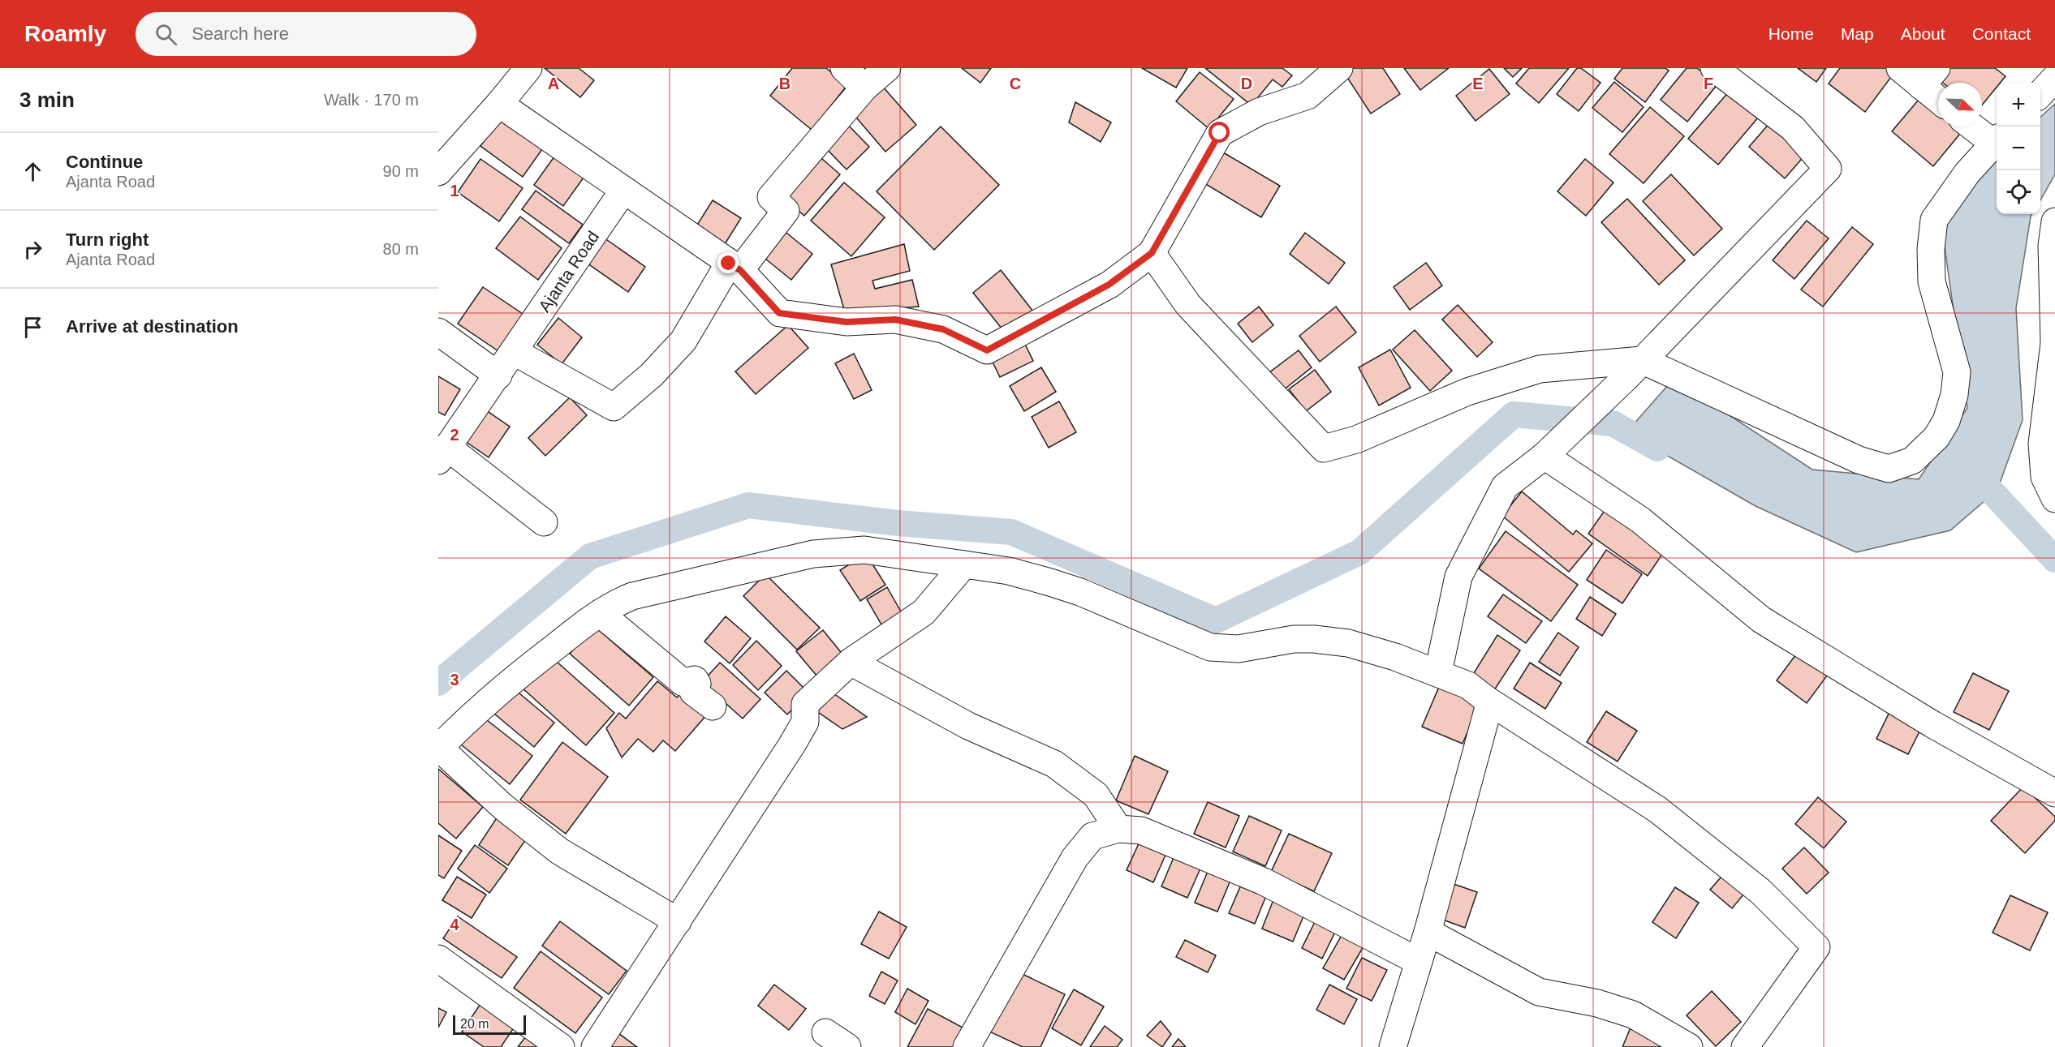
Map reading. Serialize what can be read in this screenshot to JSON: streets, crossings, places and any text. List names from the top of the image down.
{
  "streets": {
    "street": ["Ajanta Road"]
  },
  "scale_bar": "20 m",
  "north": "bottom right",
  "page": {
    "header": "Roamly",
    "search": "Search here",
    "nav": [
      "Home",
      "Map",
      "About",
      "Contact"
    ],
    "heading": ["3 min", "Walk · 170 m"],
    "map_buttons": ["+", "−"],
    "list": [
      ["Continue", "Ajanta Road", "90 m"],
      ["Turn right", "Ajanta Road", "80 m"],
      "Arrive at destination"
    ],
    "scale": "20 m"
  },
  "grid": {
    "columns": [
      "A",
      "B",
      "C",
      "D",
      "E",
      "F"
    ],
    "rows": [
      "1",
      "2",
      "3",
      "4"
    ]
  }
}
